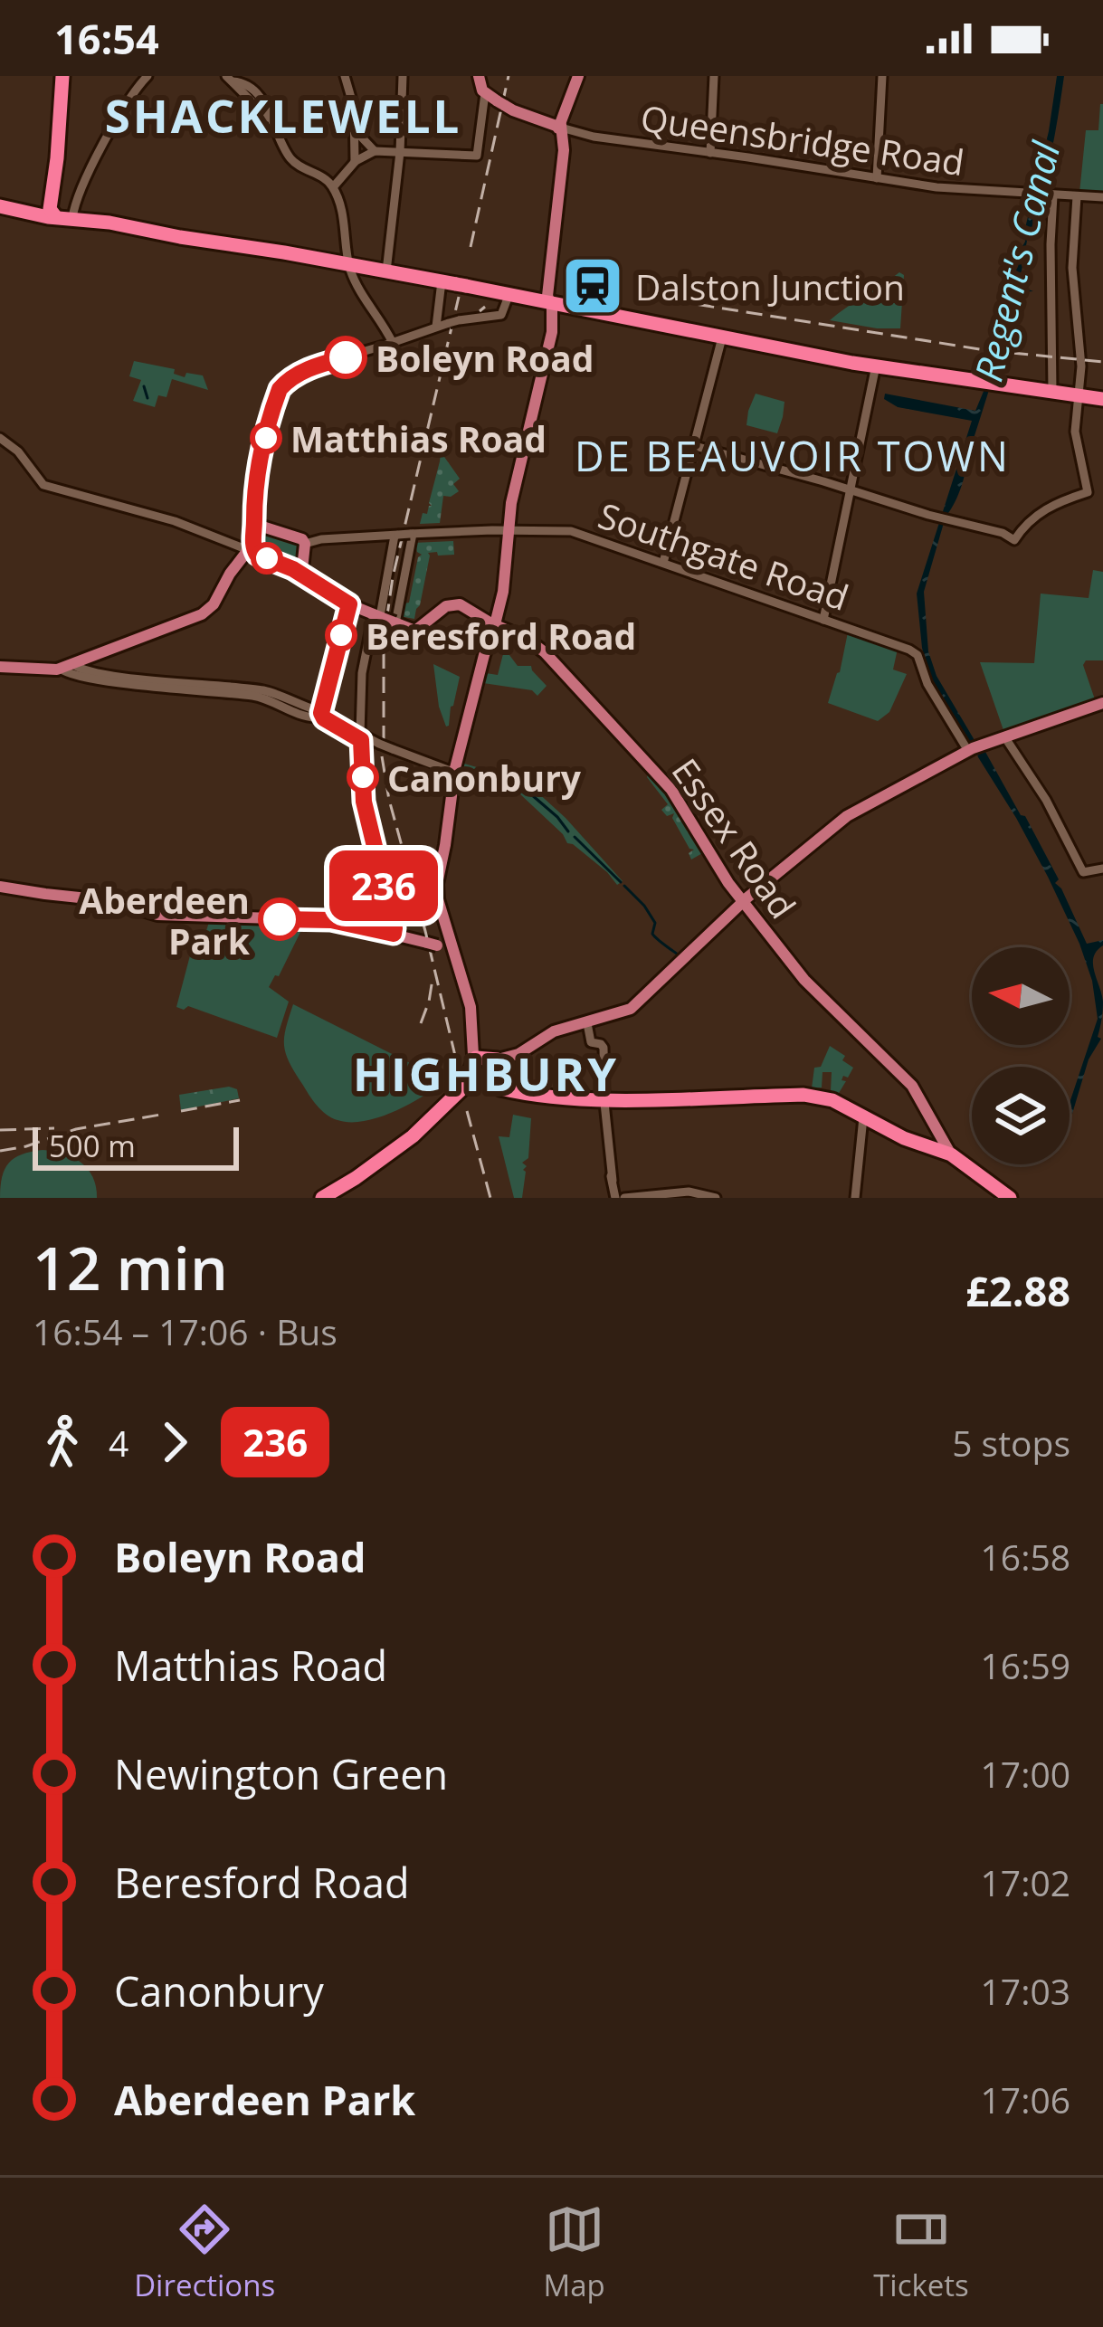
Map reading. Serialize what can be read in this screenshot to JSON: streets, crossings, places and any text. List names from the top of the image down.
{
  "streets": {
    "main road": ["Essex Road"],
    "street": ["Queensbridge Road", "Southgate Road"]
  },
  "districts": ["SHACKLEWELL", "DE BEAUVOIR TOWN", "HIGHBURY"],
  "water": ["Regent's Canal"],
  "places": {
    "station": ["Dalston Junction"],
    "other": [
      "Boleyn Road",
      "Matthias Road",
      "Beresford Road",
      "Canonbury",
      "Aberdeen Park"
    ]
  },
  "lines": ["bus line 236"],
  "scale_bar": "500 m",
  "north": "left",
  "page": {
    "status": "16:54",
    "on_map": "236",
    "scale": "500 m",
    "heading": ["12 min", "16:54 – 17:06 · Bus", "£2.88"],
    "legs": ["4", "236", "5 stops"],
    "list": [
      {
        "name": "Boleyn Road",
        "value": "16:58"
      },
      {
        "name": "Matthias Road",
        "value": "16:59"
      },
      {
        "name": "Newington Green",
        "value": "17:00"
      },
      {
        "name": "Beresford Road",
        "value": "17:02"
      },
      {
        "name": "Canonbury",
        "value": "17:03"
      },
      {
        "name": "Aberdeen Park",
        "value": "17:06"
      }
    ],
    "tabs": ["Directions", "Map", "Tickets"]
  }
}
